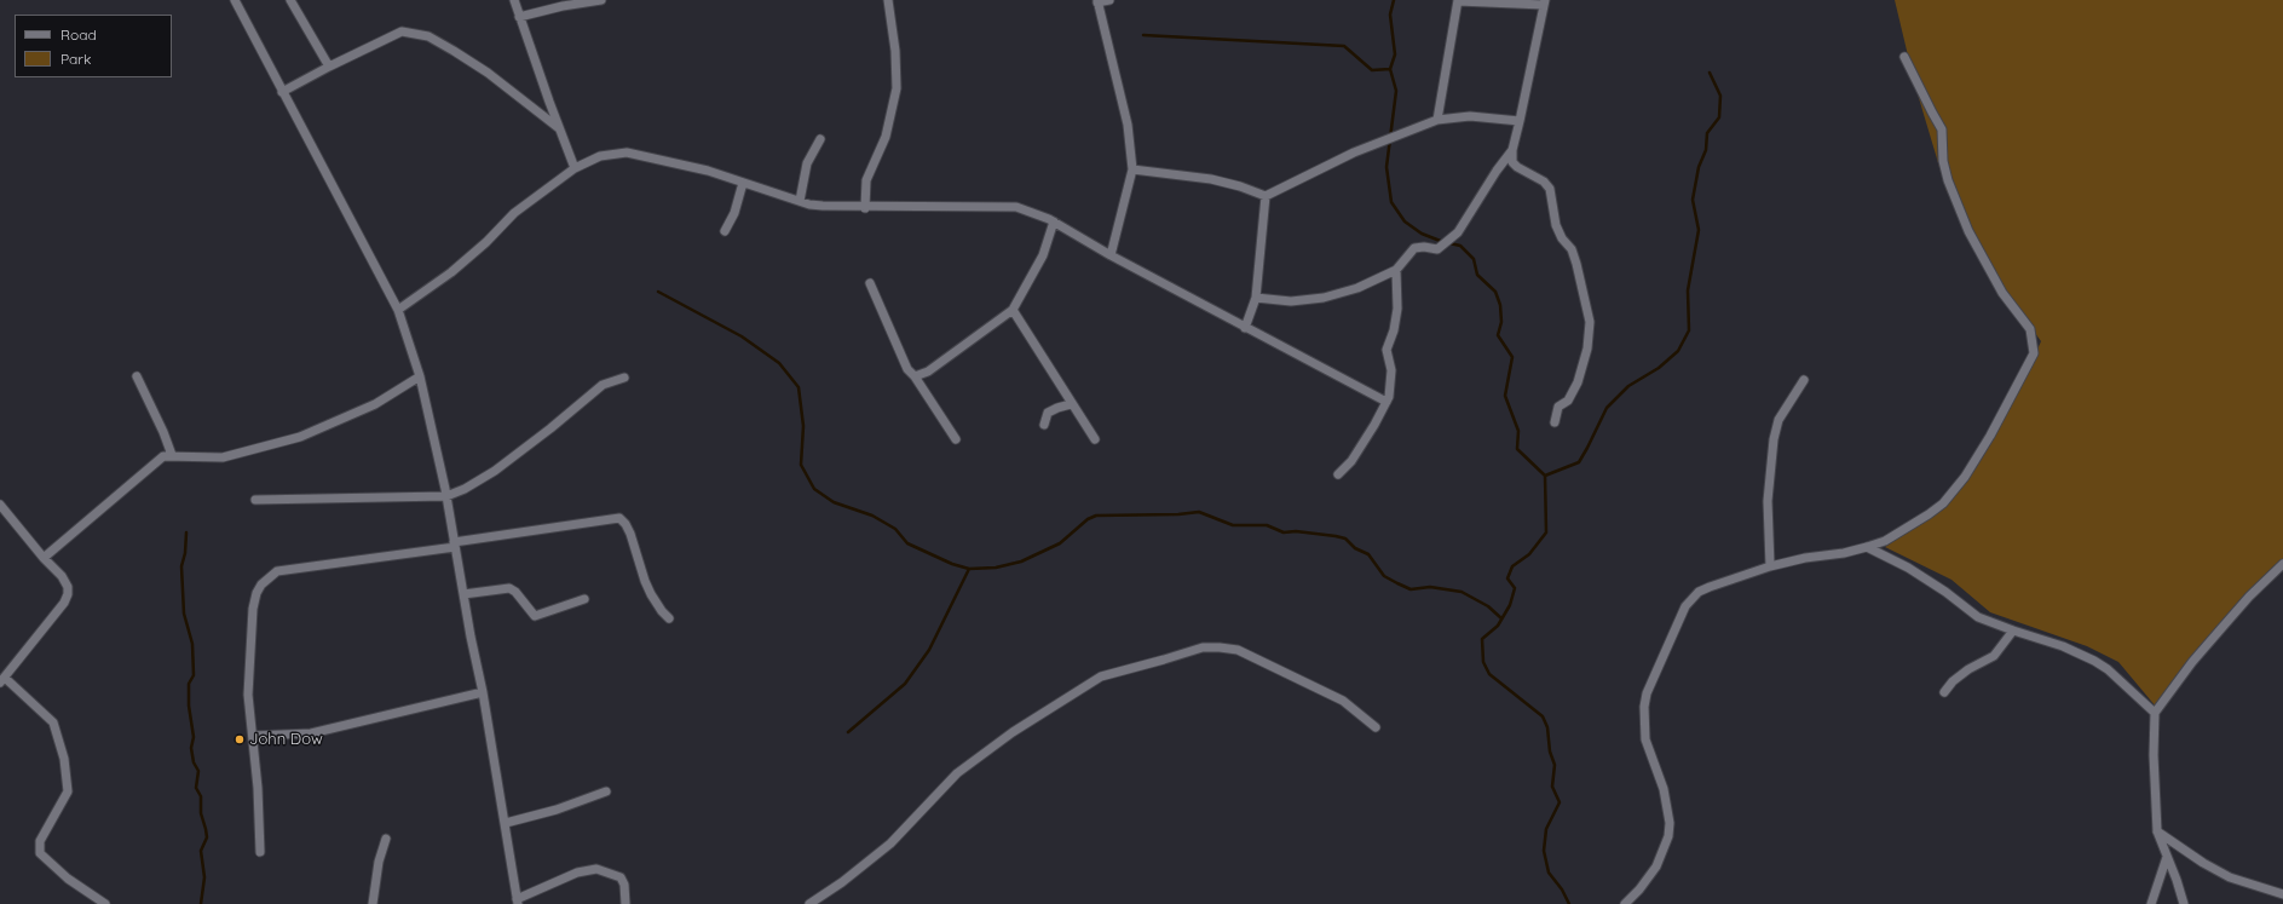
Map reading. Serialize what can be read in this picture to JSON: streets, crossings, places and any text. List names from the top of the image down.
{
  "places": ["John Dow"],
  "legend": ["Road", "Park"]
}
